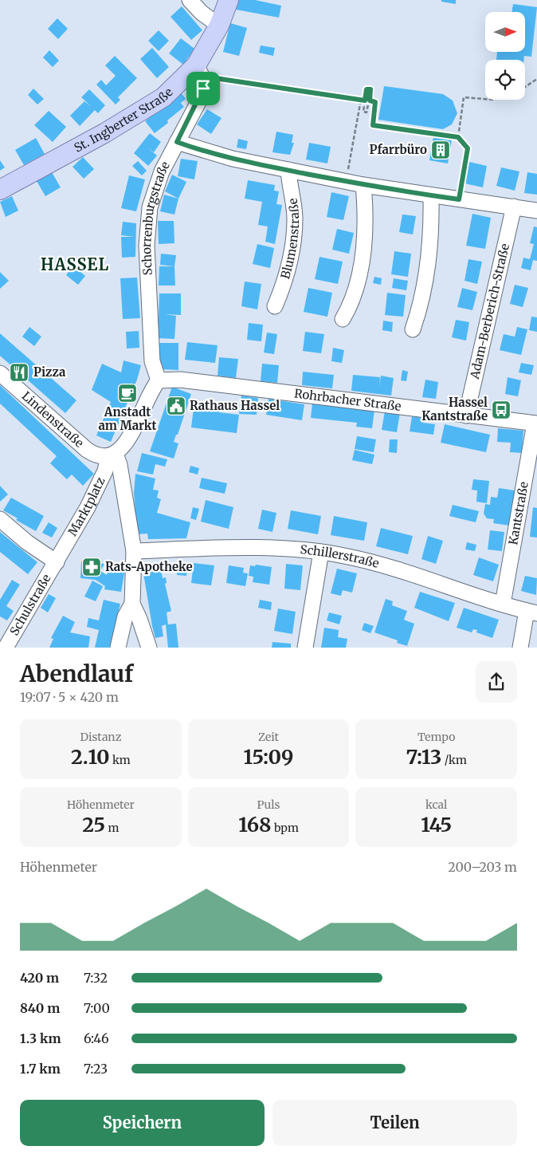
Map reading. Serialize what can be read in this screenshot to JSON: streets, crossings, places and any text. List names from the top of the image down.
{
  "streets": {
    "main road": ["St. Ingberter Straße"],
    "street": [
      "Schorrenburgstraße",
      "Blumenstraße",
      "Adam-Berberich-Straße",
      "Rohrbacher Straße",
      "Lindenstraße",
      "Marktplatz",
      "Kantstraße",
      "Schillerstraße",
      "Schulstraße"
    ]
  },
  "crossings": [
    ["Schorrenburgstraße", "Rohrbacher Straße"],
    ["Schorrenburgstraße", "Marktplatz"],
    ["Adam-Berberich-Straße", "Rohrbacher Straße"],
    ["Rohrbacher Straße", "Marktplatz"],
    ["Rohrbacher Straße", "Kantstraße"],
    ["Lindenstraße", "Marktplatz"],
    ["Marktplatz", "Schillerstraße"],
    ["Marktplatz", "Schulstraße"],
    ["Kantstraße", "Schillerstraße"]
  ],
  "districts": ["HASSEL"],
  "places": {
    "building": ["Pfarrbüro"],
    "restaurant": ["Pizza"],
    "cafe": ["Anstadt am Markt"],
    "public building": ["Rathaus Hassel"],
    "bus stop": ["Hassel Kantstraße"],
    "pharmacy": ["Rats-Apotheke"]
  },
  "north": "right",
  "page": {
    "heading": ["Abendlauf", "19:07 · 5 × 420 m"],
    "stats": [
      ["Distanz", "2.10 km"],
      ["Zeit", "15:09"],
      ["Tempo", "7:13 /km"],
      ["Höhenmeter", "25 m"],
      ["Puls", "168 bpm"],
      ["kcal", "145"]
    ],
    "chart": ["Höhenmeter", "200–203 m"],
    "list": [
      {
        "name": "420 m",
        "note": "7:32"
      },
      {
        "name": "840 m",
        "note": "7:00"
      },
      {
        "name": "1.3 km",
        "note": "6:46"
      },
      {
        "name": "1.7 km",
        "note": "7:23"
      }
    ],
    "buttons": ["Speichern", "Teilen"]
  }
}
